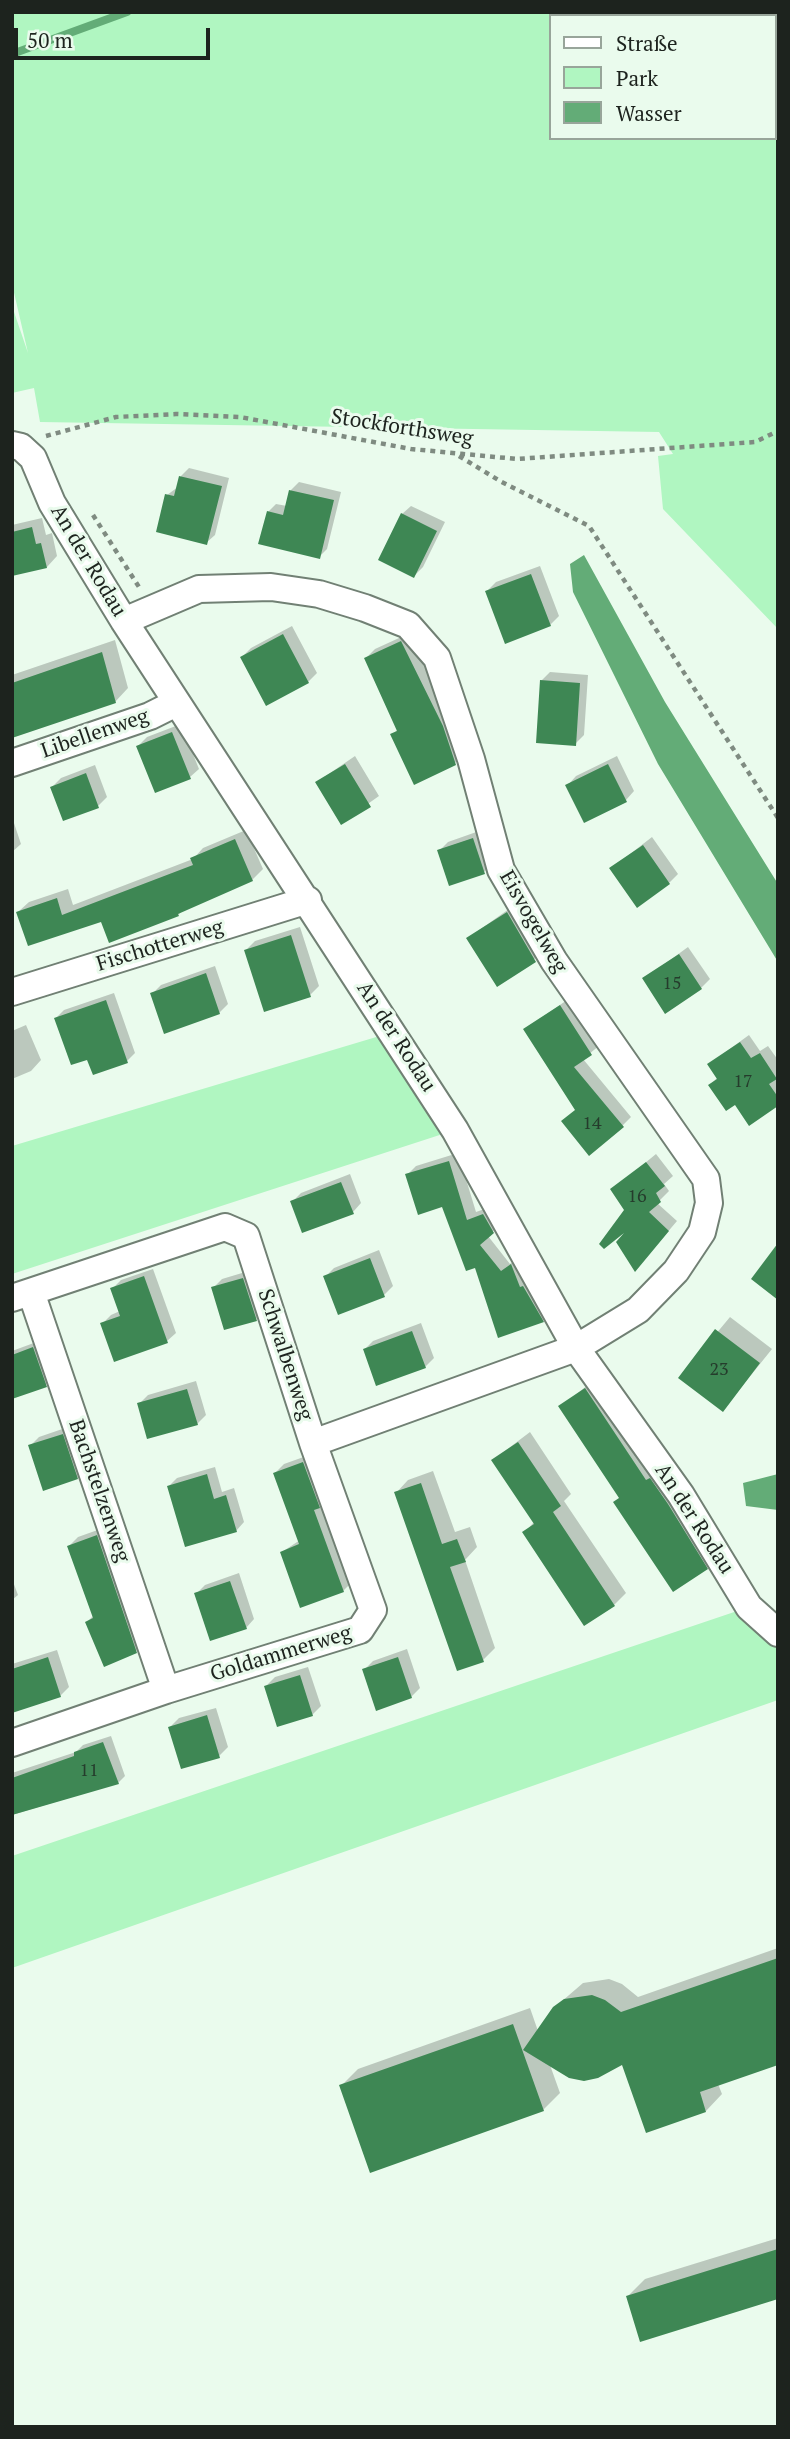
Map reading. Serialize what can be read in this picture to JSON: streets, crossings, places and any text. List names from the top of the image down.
{
  "streets": {
    "street": [
      "An der Rodau",
      "Libellenweg",
      "Eisvogelweg",
      "Fischotterweg",
      "Schwalbenweg",
      "Bachstelzenweg",
      "Goldammerweg"
    ],
    "path": ["Stockforthsweg"]
  },
  "crossings": [
    ["Stockforthsweg", "An der Rodau"],
    ["An der Rodau", "Libellenweg"],
    ["An der Rodau", "Eisvogelweg"],
    ["An der Rodau", "Fischotterweg"],
    ["An der Rodau", "Schwalbenweg"],
    ["Eisvogelweg", "Schwalbenweg"],
    ["Schwalbenweg", "Bachstelzenweg"],
    ["Schwalbenweg", "Goldammerweg"],
    ["Bachstelzenweg", "Goldammerweg"]
  ],
  "house_numbers": [
    "15",
    "17",
    "14",
    "16",
    "23",
    "11"
  ],
  "legend": ["Straße", "Park", "Wasser"],
  "scale_bar": "50 m"
}
